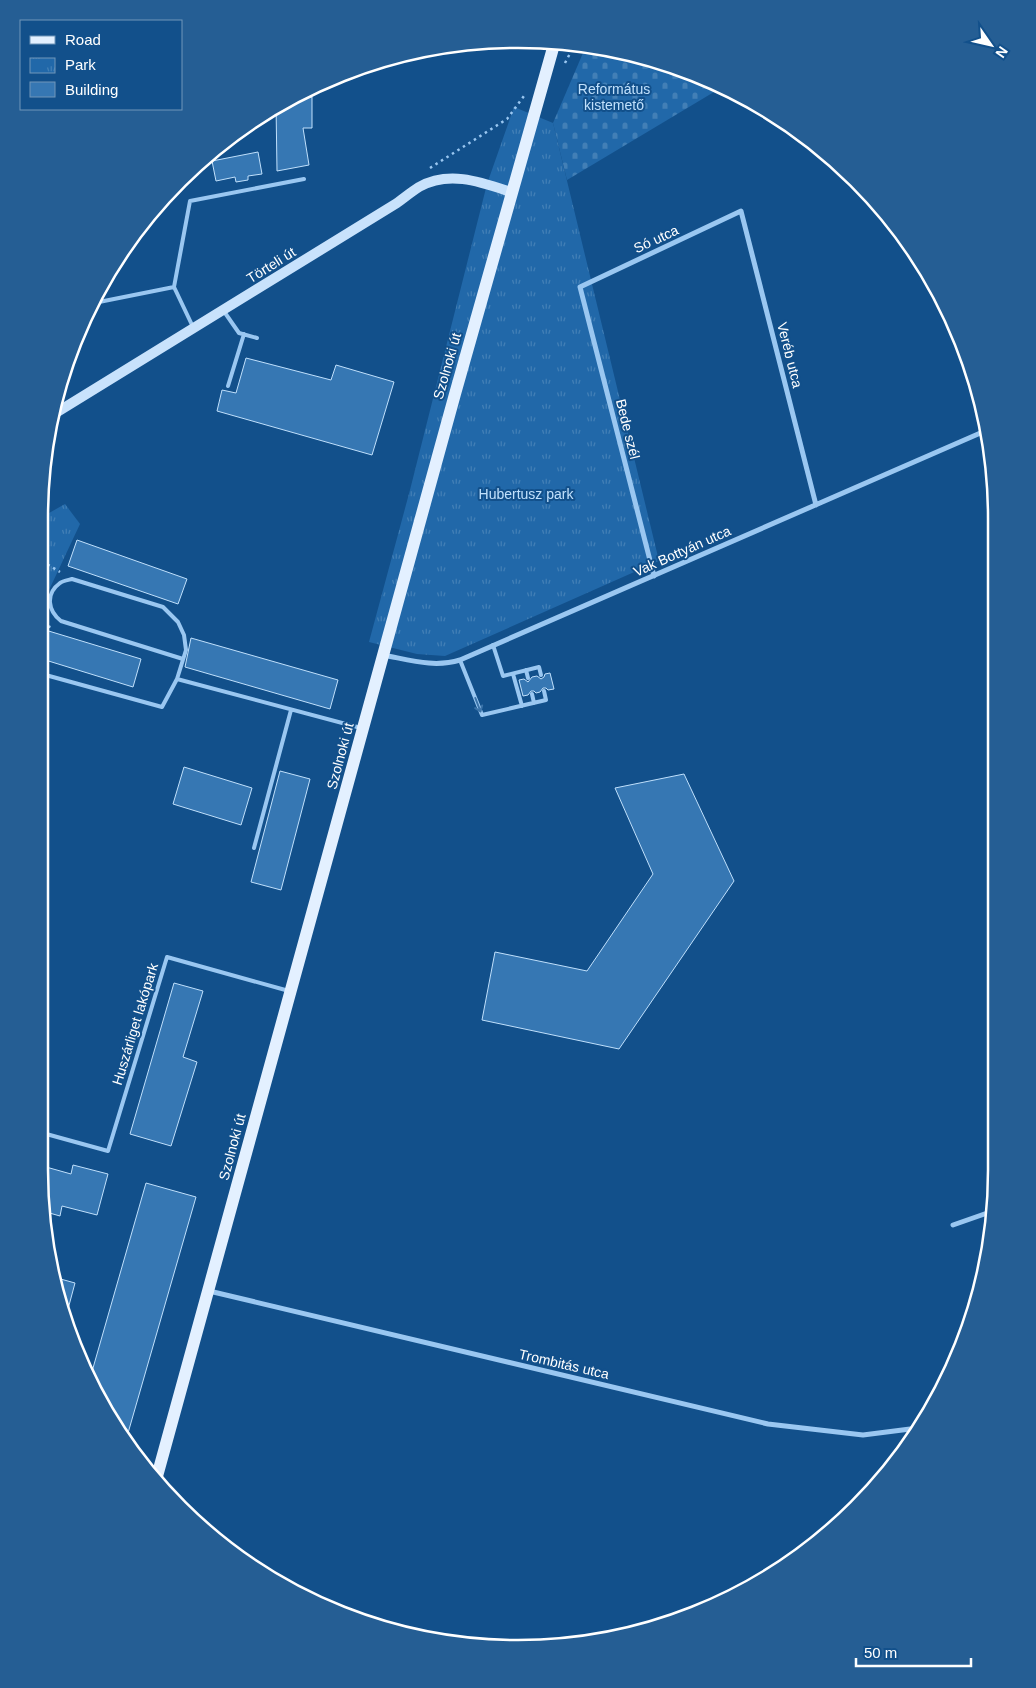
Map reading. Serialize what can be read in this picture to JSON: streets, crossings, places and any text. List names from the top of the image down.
{
  "streets": {
    "main road": ["Törteli út", "Szolnoki út"],
    "street": [
      "Só utca",
      "Veréb utca",
      "Bede szél",
      "Vak Bottyán utca",
      "Trombitás utca"
    ],
    "lane": ["Huszárliget lakópark"]
  },
  "crossings": [
    ["Só utca", "Veréb utca"],
    ["Só utca", "Bede szél"],
    ["Törteli út", "Szolnoki út"],
    ["Veréb utca", "Vak Bottyán utca"],
    ["Szolnoki út", "Vak Bottyán utca"],
    ["Szolnoki út", "Huszárliget lakópark"],
    ["Szolnoki út", "Trombitás utca"],
    ["Bede szél", "Vak Bottyán utca"]
  ],
  "parks": ["Református kistemető", "Hubertusz park"],
  "legend": ["Road", "Park", "Building"],
  "scale_bar": "50 m",
  "north": "bottom right"
}
